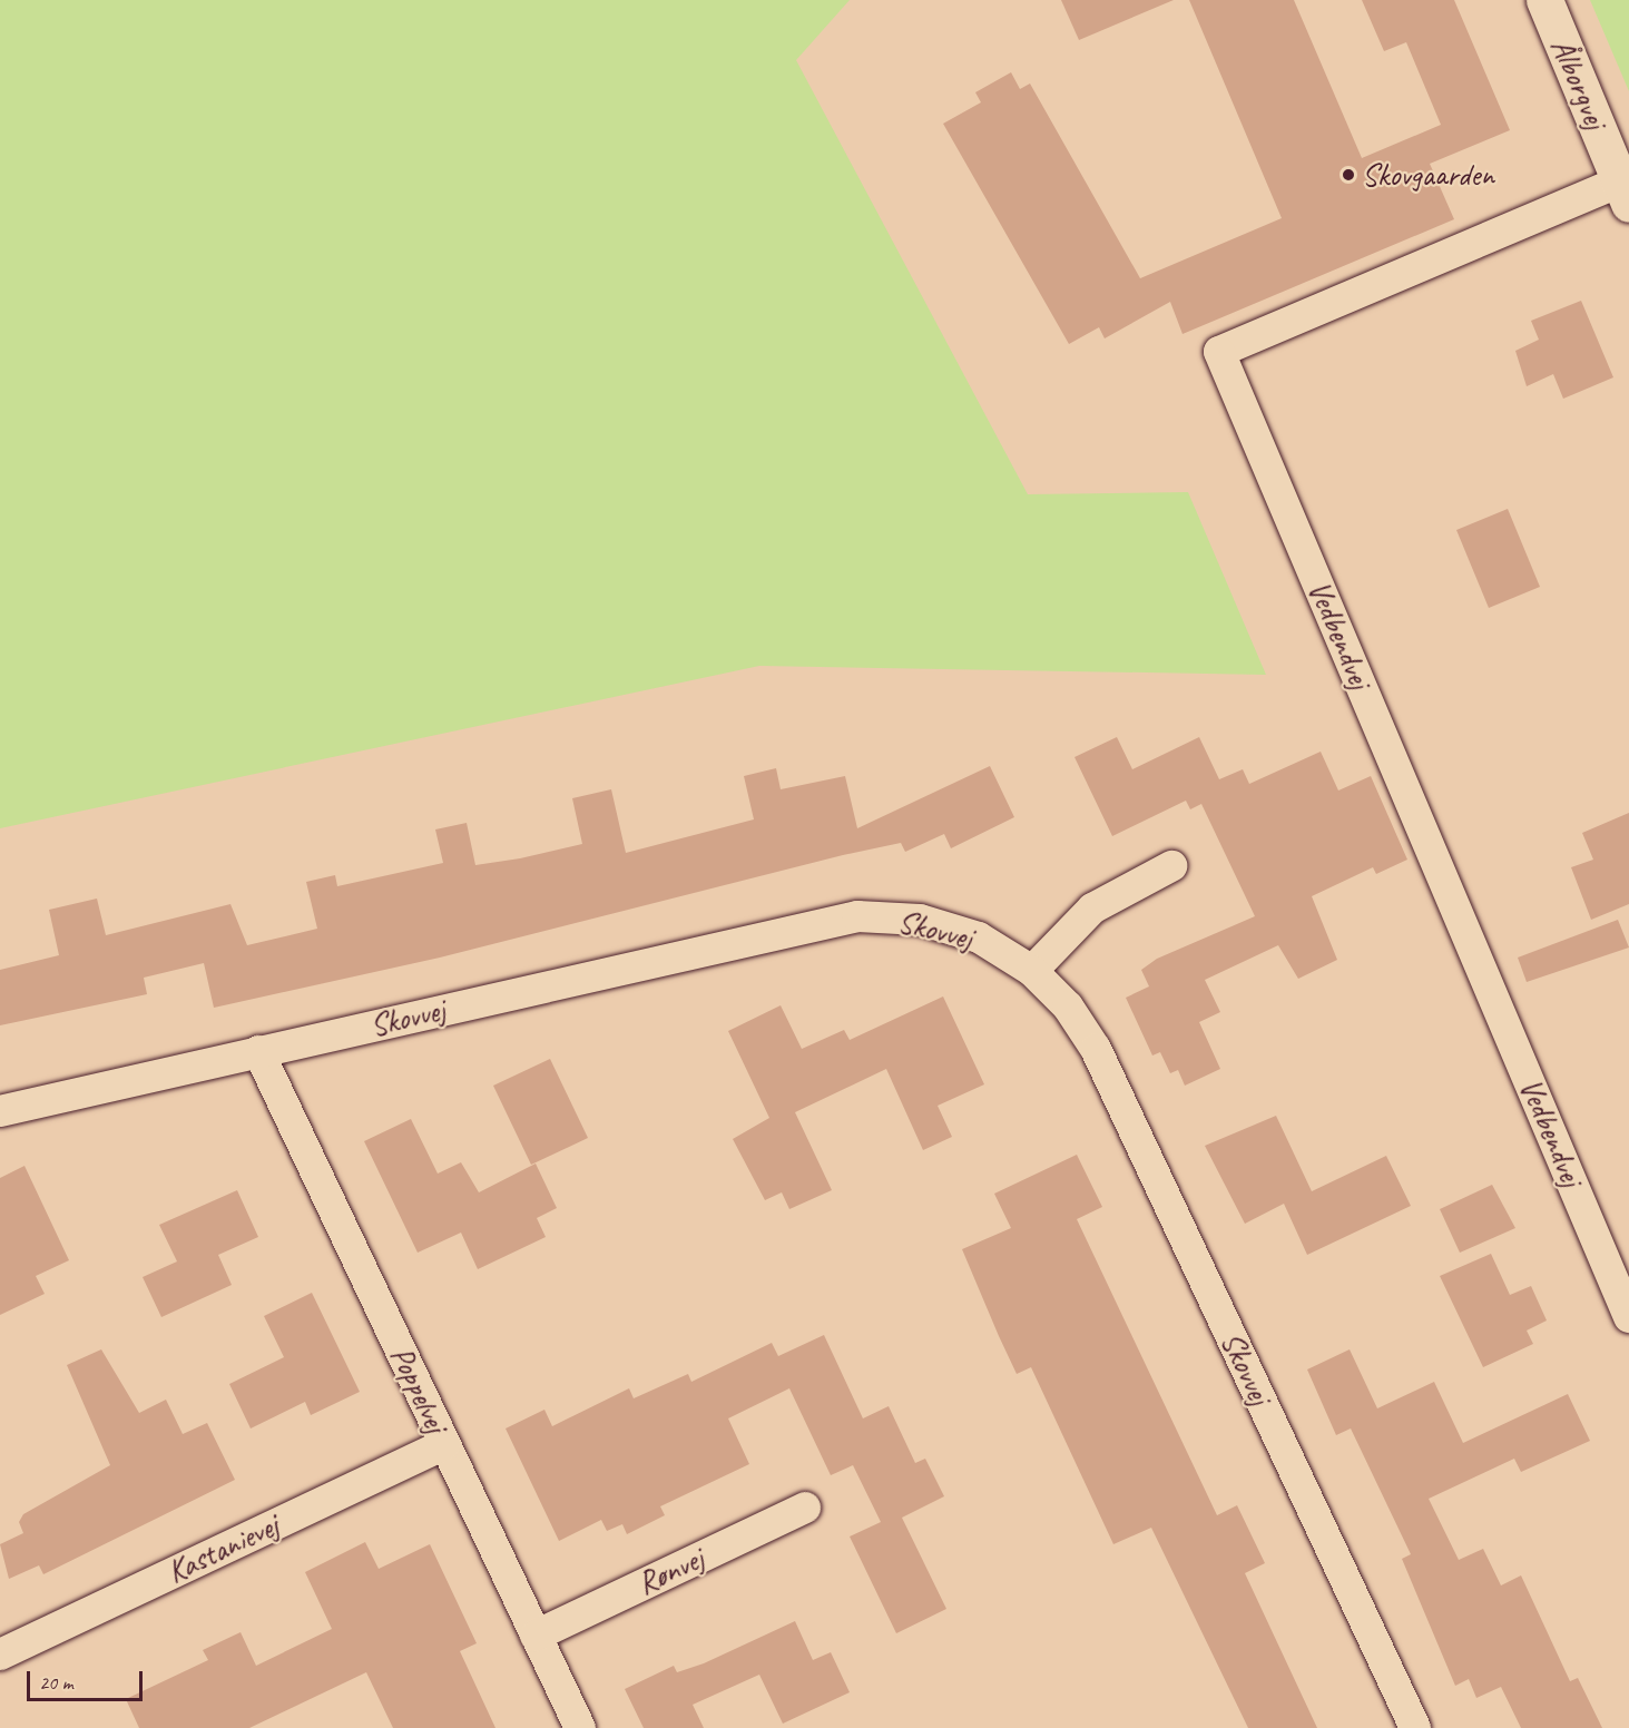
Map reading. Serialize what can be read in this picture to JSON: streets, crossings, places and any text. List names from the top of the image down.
{
  "streets": {
    "main road": ["Ålborgvej"],
    "street": [
      "Vedbendvej",
      "Skovvej",
      "Poppelvej",
      "Kastanievej",
      "Rønvej"
    ]
  },
  "crossings": [
    ["Ålborgvej", "Vedbendvej"],
    ["Skovvej", "Poppelvej"],
    ["Poppelvej", "Kastanievej"],
    ["Poppelvej", "Rønvej"]
  ],
  "places": ["Skovgaarden"],
  "scale_bar": "20 m"
}
